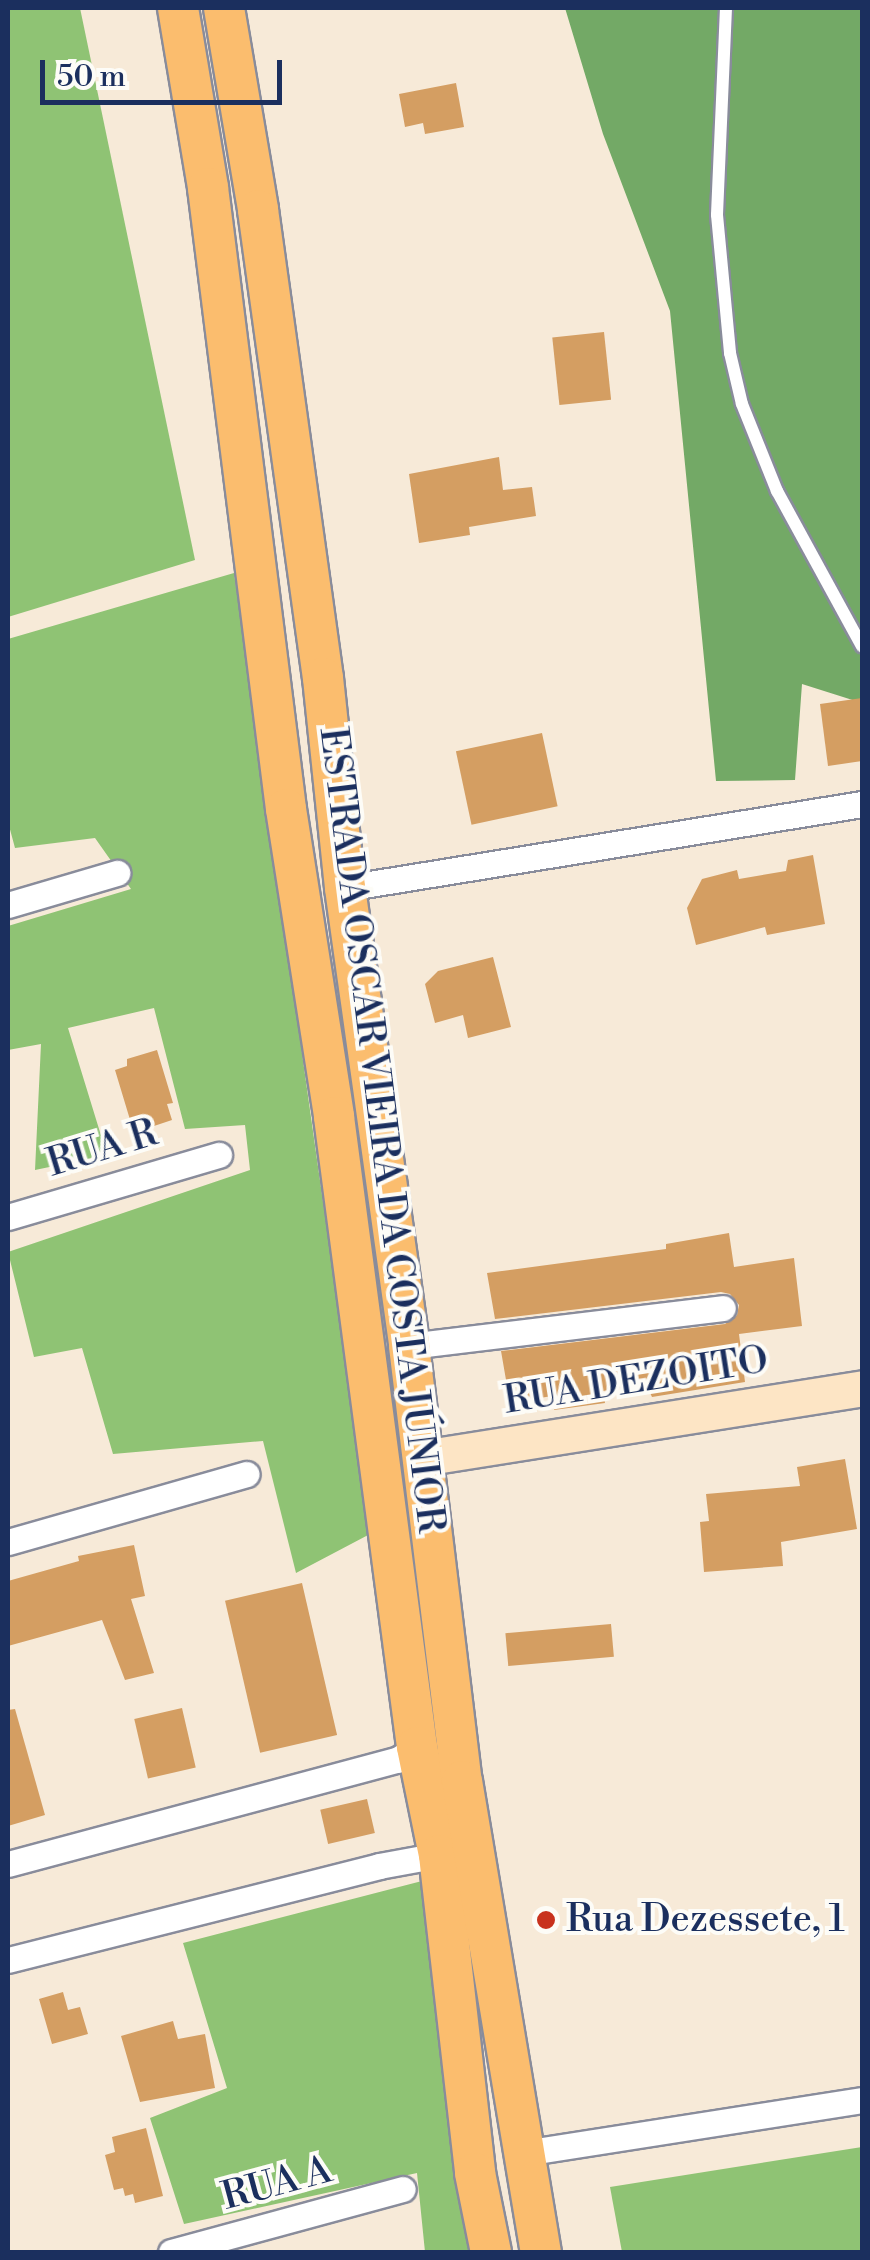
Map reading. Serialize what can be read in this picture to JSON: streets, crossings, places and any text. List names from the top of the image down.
{
  "streets": {
    "main road": ["ESTRADA OSCAR VIEIRA DA COSTA JÚNIOR", "RUA DEZOITO"],
    "street": ["RUA R", "RUA A"]
  },
  "crossings": [
    ["ESTRADA OSCAR VIEIRA DA COSTA JÚNIOR", "RUA DEZOITO"]
  ],
  "places": ["Rua Dezessete, 1"],
  "scale_bar": "50 m"
}
